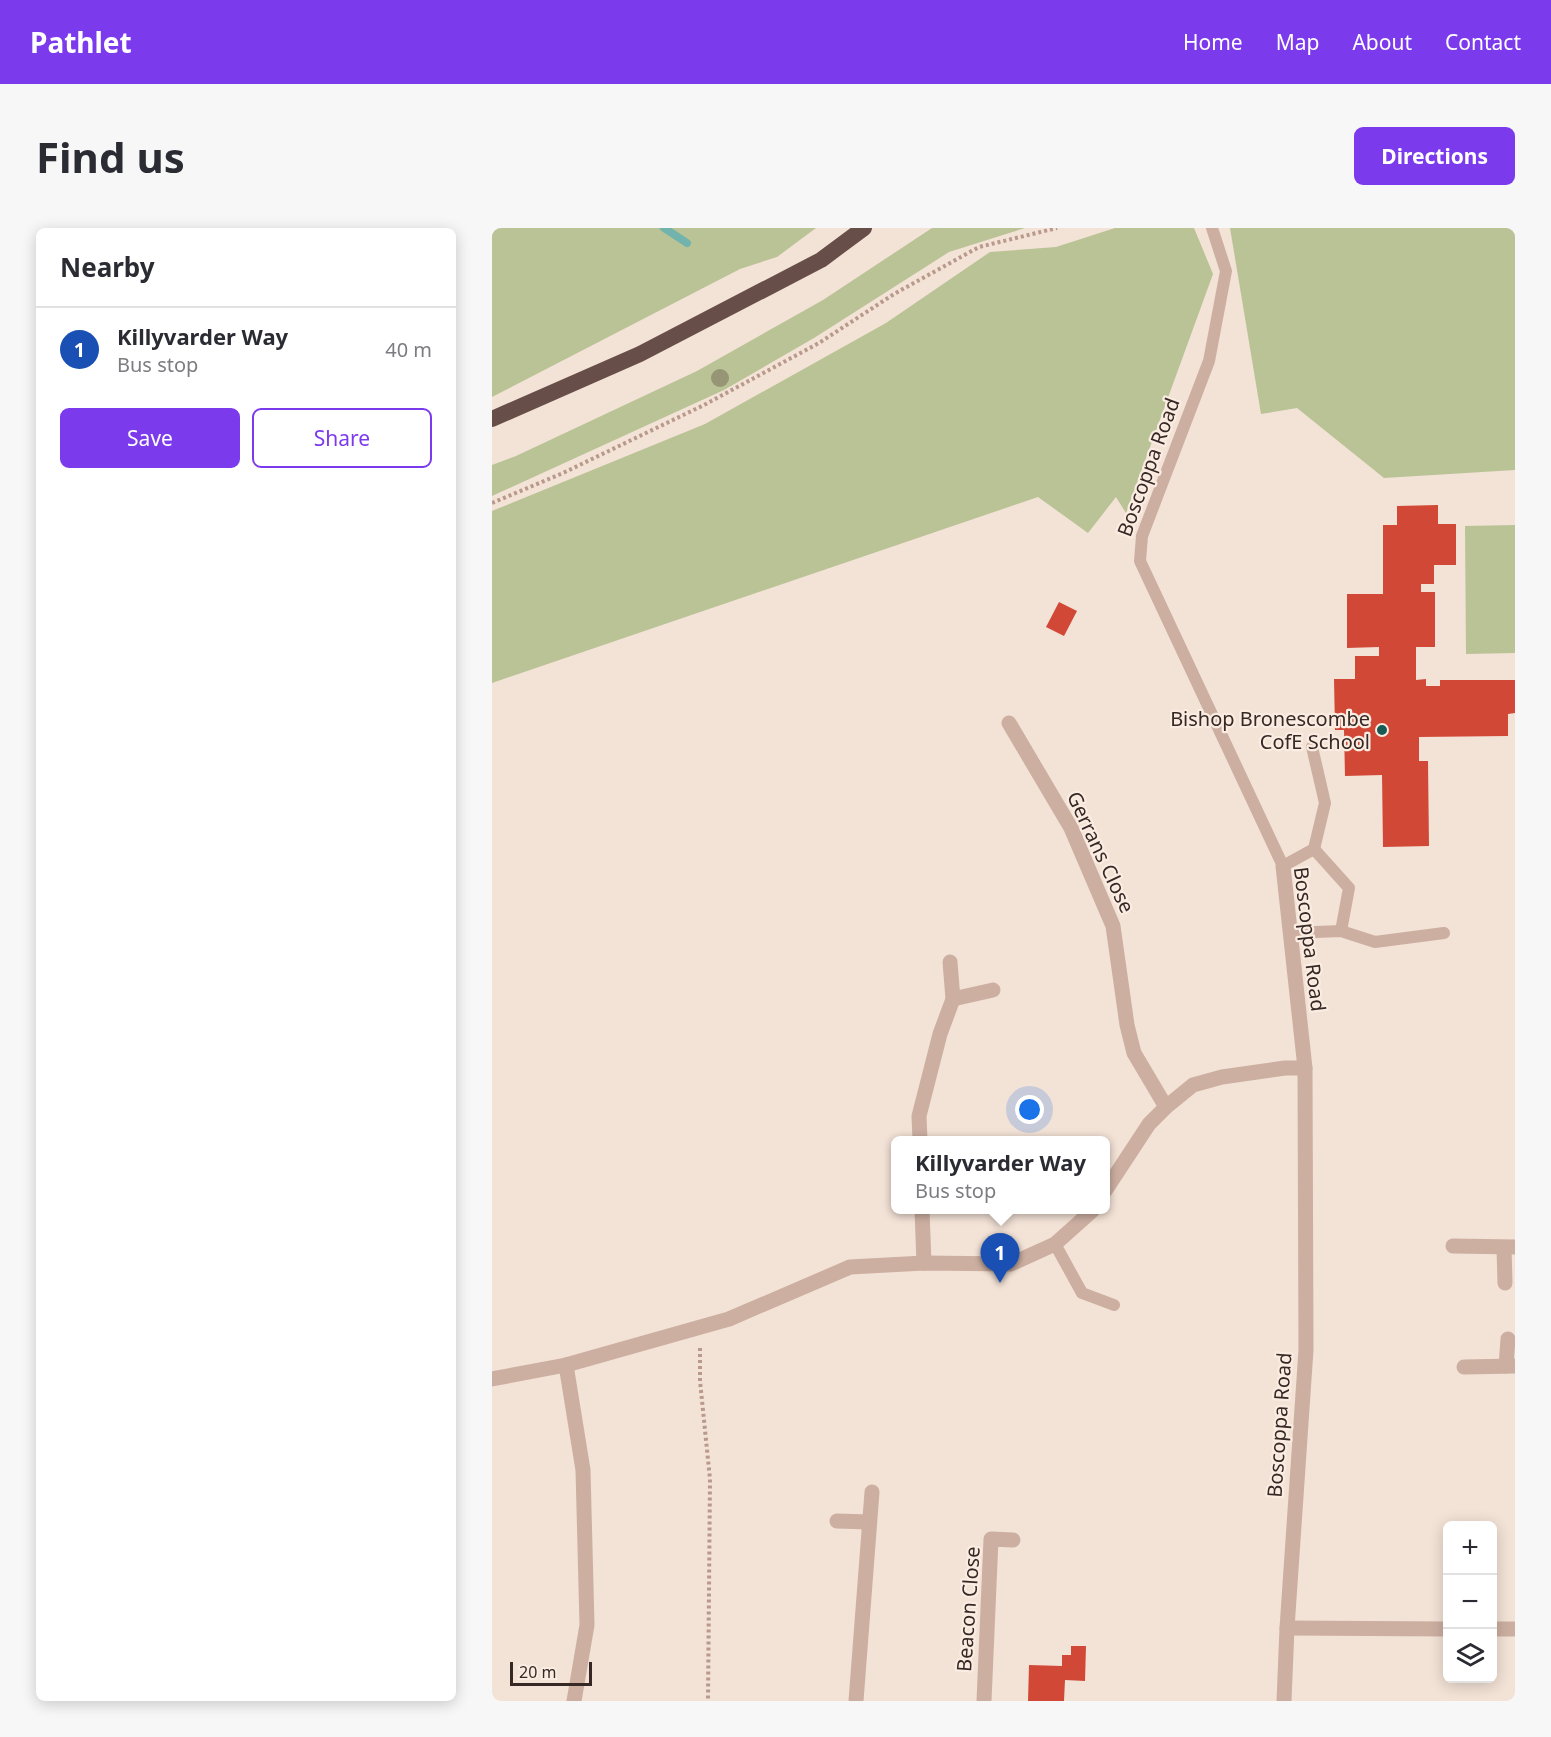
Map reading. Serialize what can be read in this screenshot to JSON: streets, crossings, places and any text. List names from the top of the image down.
{
  "streets": {
    "street": ["Boscoppa Road", "Gerrans Close", "Beacon Close"]
  },
  "places": ["Bishop Bronescombe CofE School"],
  "scale_bar": "20 m",
  "page": {
    "header": "Pathlet",
    "nav": [
      "Home",
      "Map",
      "About",
      "Contact"
    ],
    "buttons": [
      "Directions",
      ["Save", "Share"]
    ],
    "title": "Find us",
    "heading": "Nearby",
    "list": [
      {
        "mark": "1",
        "name": "Killyvarder Way",
        "note": "Bus stop",
        "value": "40 m"
      }
    ],
    "popup": ["Killyvarder Way", "Bus stop"],
    "pins": "1",
    "map_buttons": ["+", "−"],
    "scale": "20 m"
  }
}
